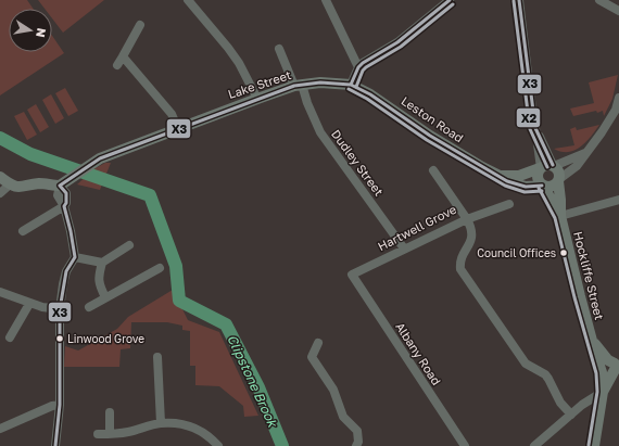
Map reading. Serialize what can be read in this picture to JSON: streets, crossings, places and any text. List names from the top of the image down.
{
  "streets": {
    "main road": ["Lake Street", "Leston Road", "Hockliffe Street"],
    "street": ["Dudley Street", "Hartwell Grove", "Albany Road"]
  },
  "crossings": [
    ["Lake Street", "Leston Road"],
    ["Lake Street", "Dudley Street"],
    ["Leston Road", "Hockliffe Street"],
    ["Dudley Street", "Hartwell Grove"],
    ["Hartwell Grove", "Albany Road"]
  ],
  "water": ["Clipstone Brook"],
  "places": ["Council Offices", "Linwood Grove"],
  "lines": ["transit line X3", "transit line X2"],
  "north": "right"
}
